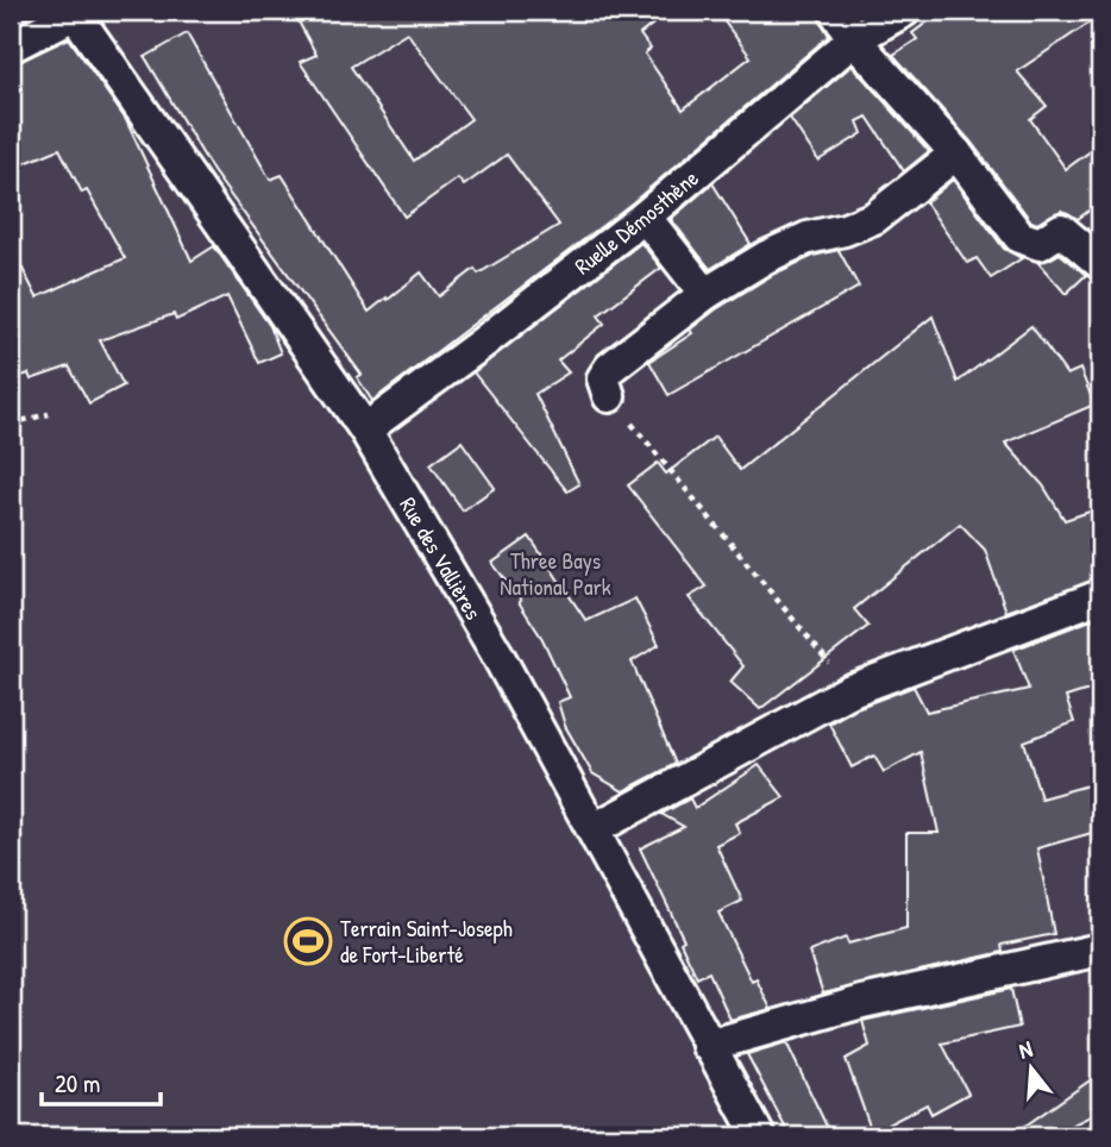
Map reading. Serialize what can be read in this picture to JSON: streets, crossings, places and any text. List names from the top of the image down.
{
  "streets": {
    "street": ["Ruelle Démosthène", "Rue des Vallières"]
  },
  "crossings": [
    ["Ruelle Démosthène", "Rue des Vallières"]
  ],
  "parks": ["Three Bays National Park"],
  "places": {
    "sports": ["Terrain Saint-Joseph de Fort-Liberté"]
  },
  "scale_bar": "20 m",
  "north": "top"
}
